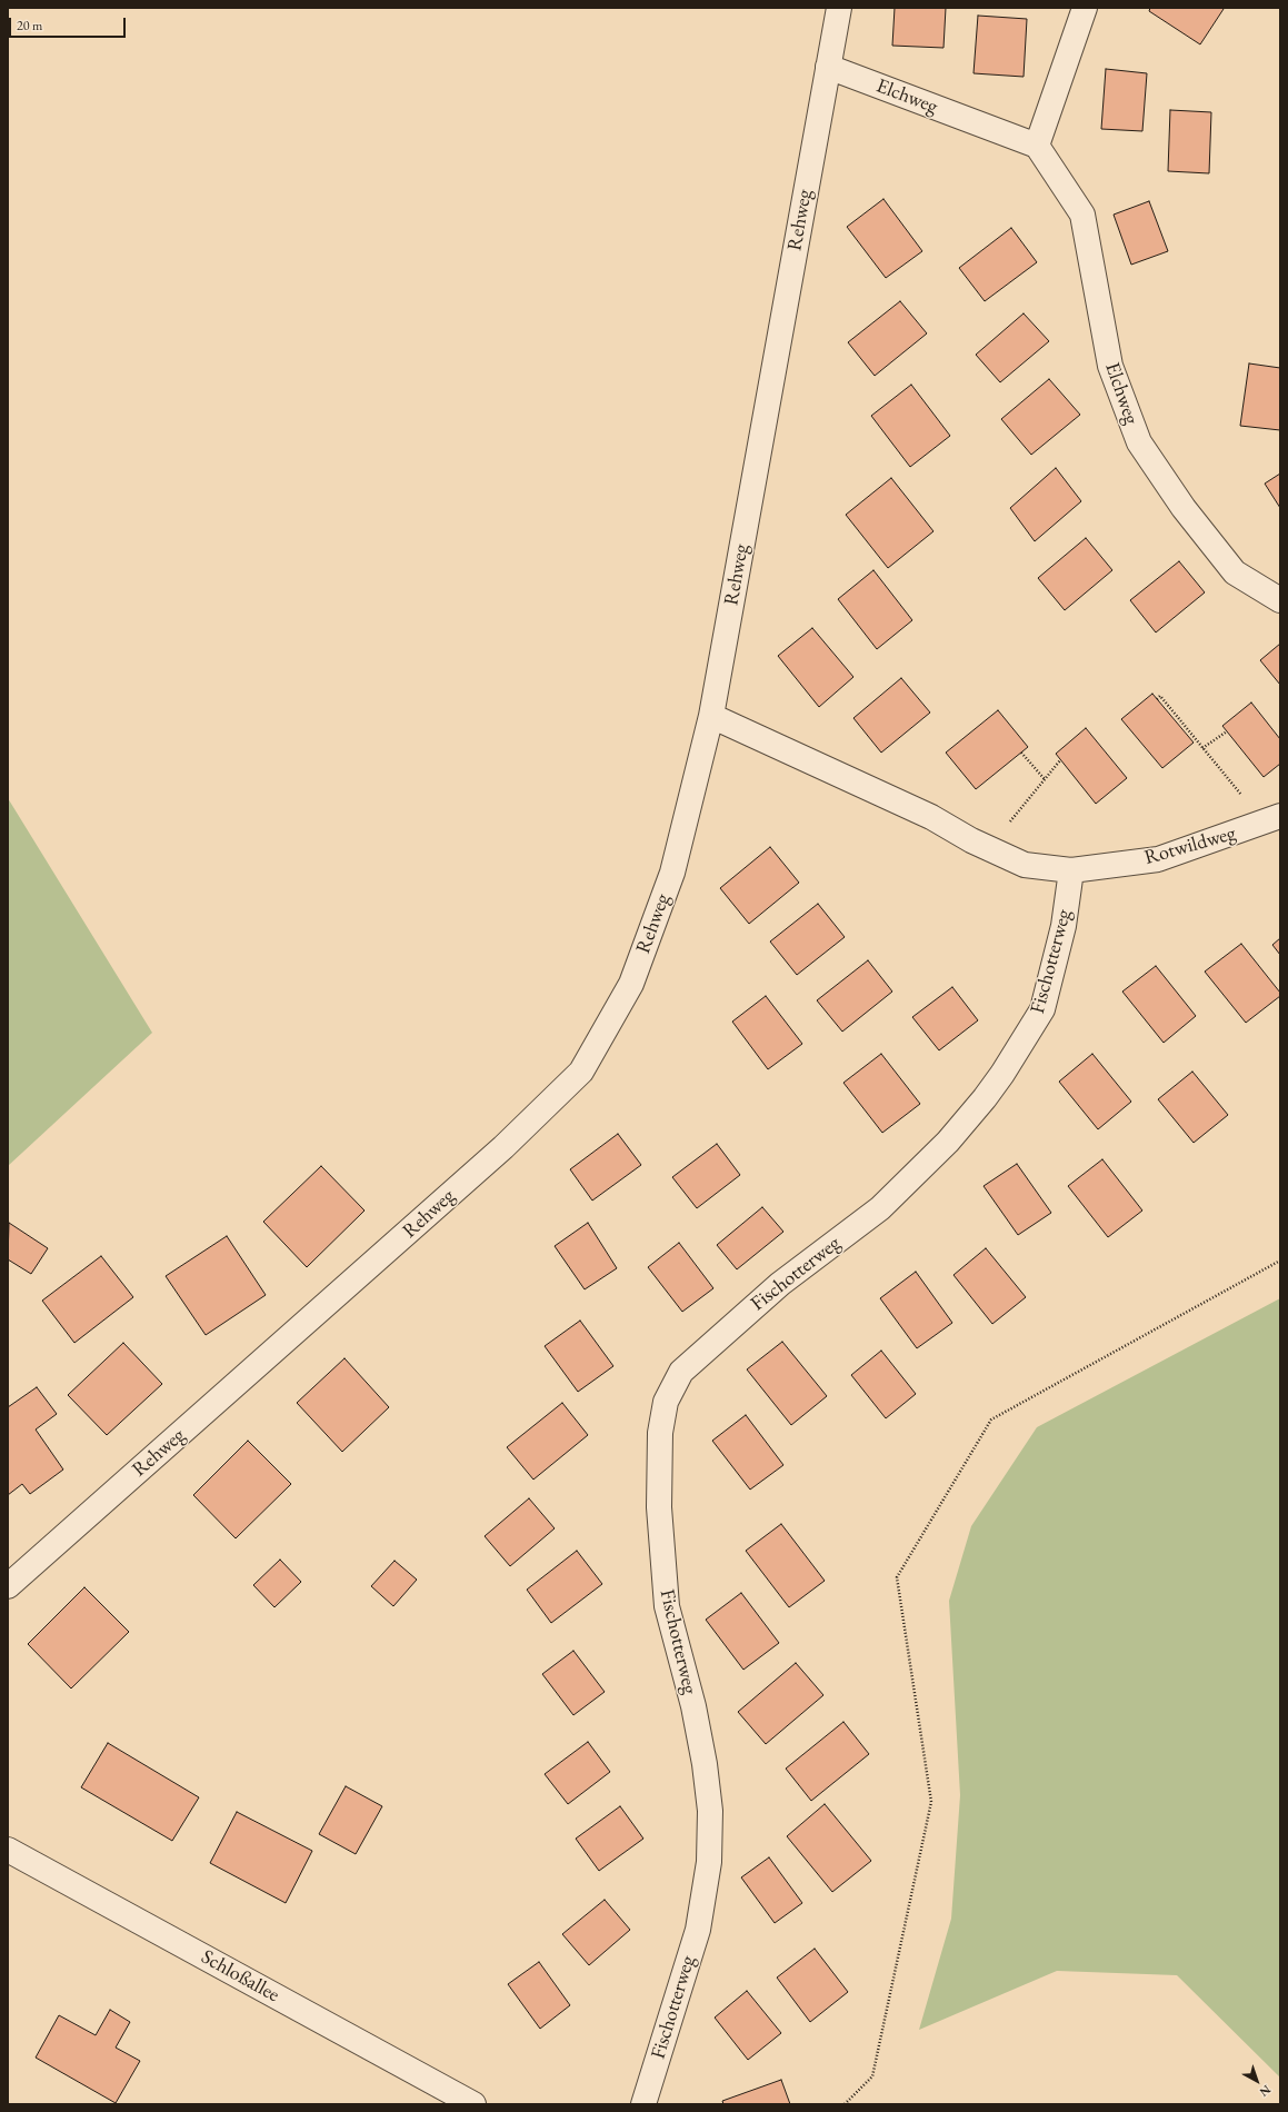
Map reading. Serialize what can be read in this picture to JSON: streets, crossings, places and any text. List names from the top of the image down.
{
  "streets": {
    "street": [
      "Elchweg",
      "Rehweg",
      "Rotwildweg",
      "Fischotterweg",
      "Schloßallee"
    ]
  },
  "crossings": [
    ["Elchweg", "Rehweg"],
    ["Rotwildweg", "Fischotterweg"]
  ],
  "scale_bar": "20 m",
  "north": "bottom right"
}
